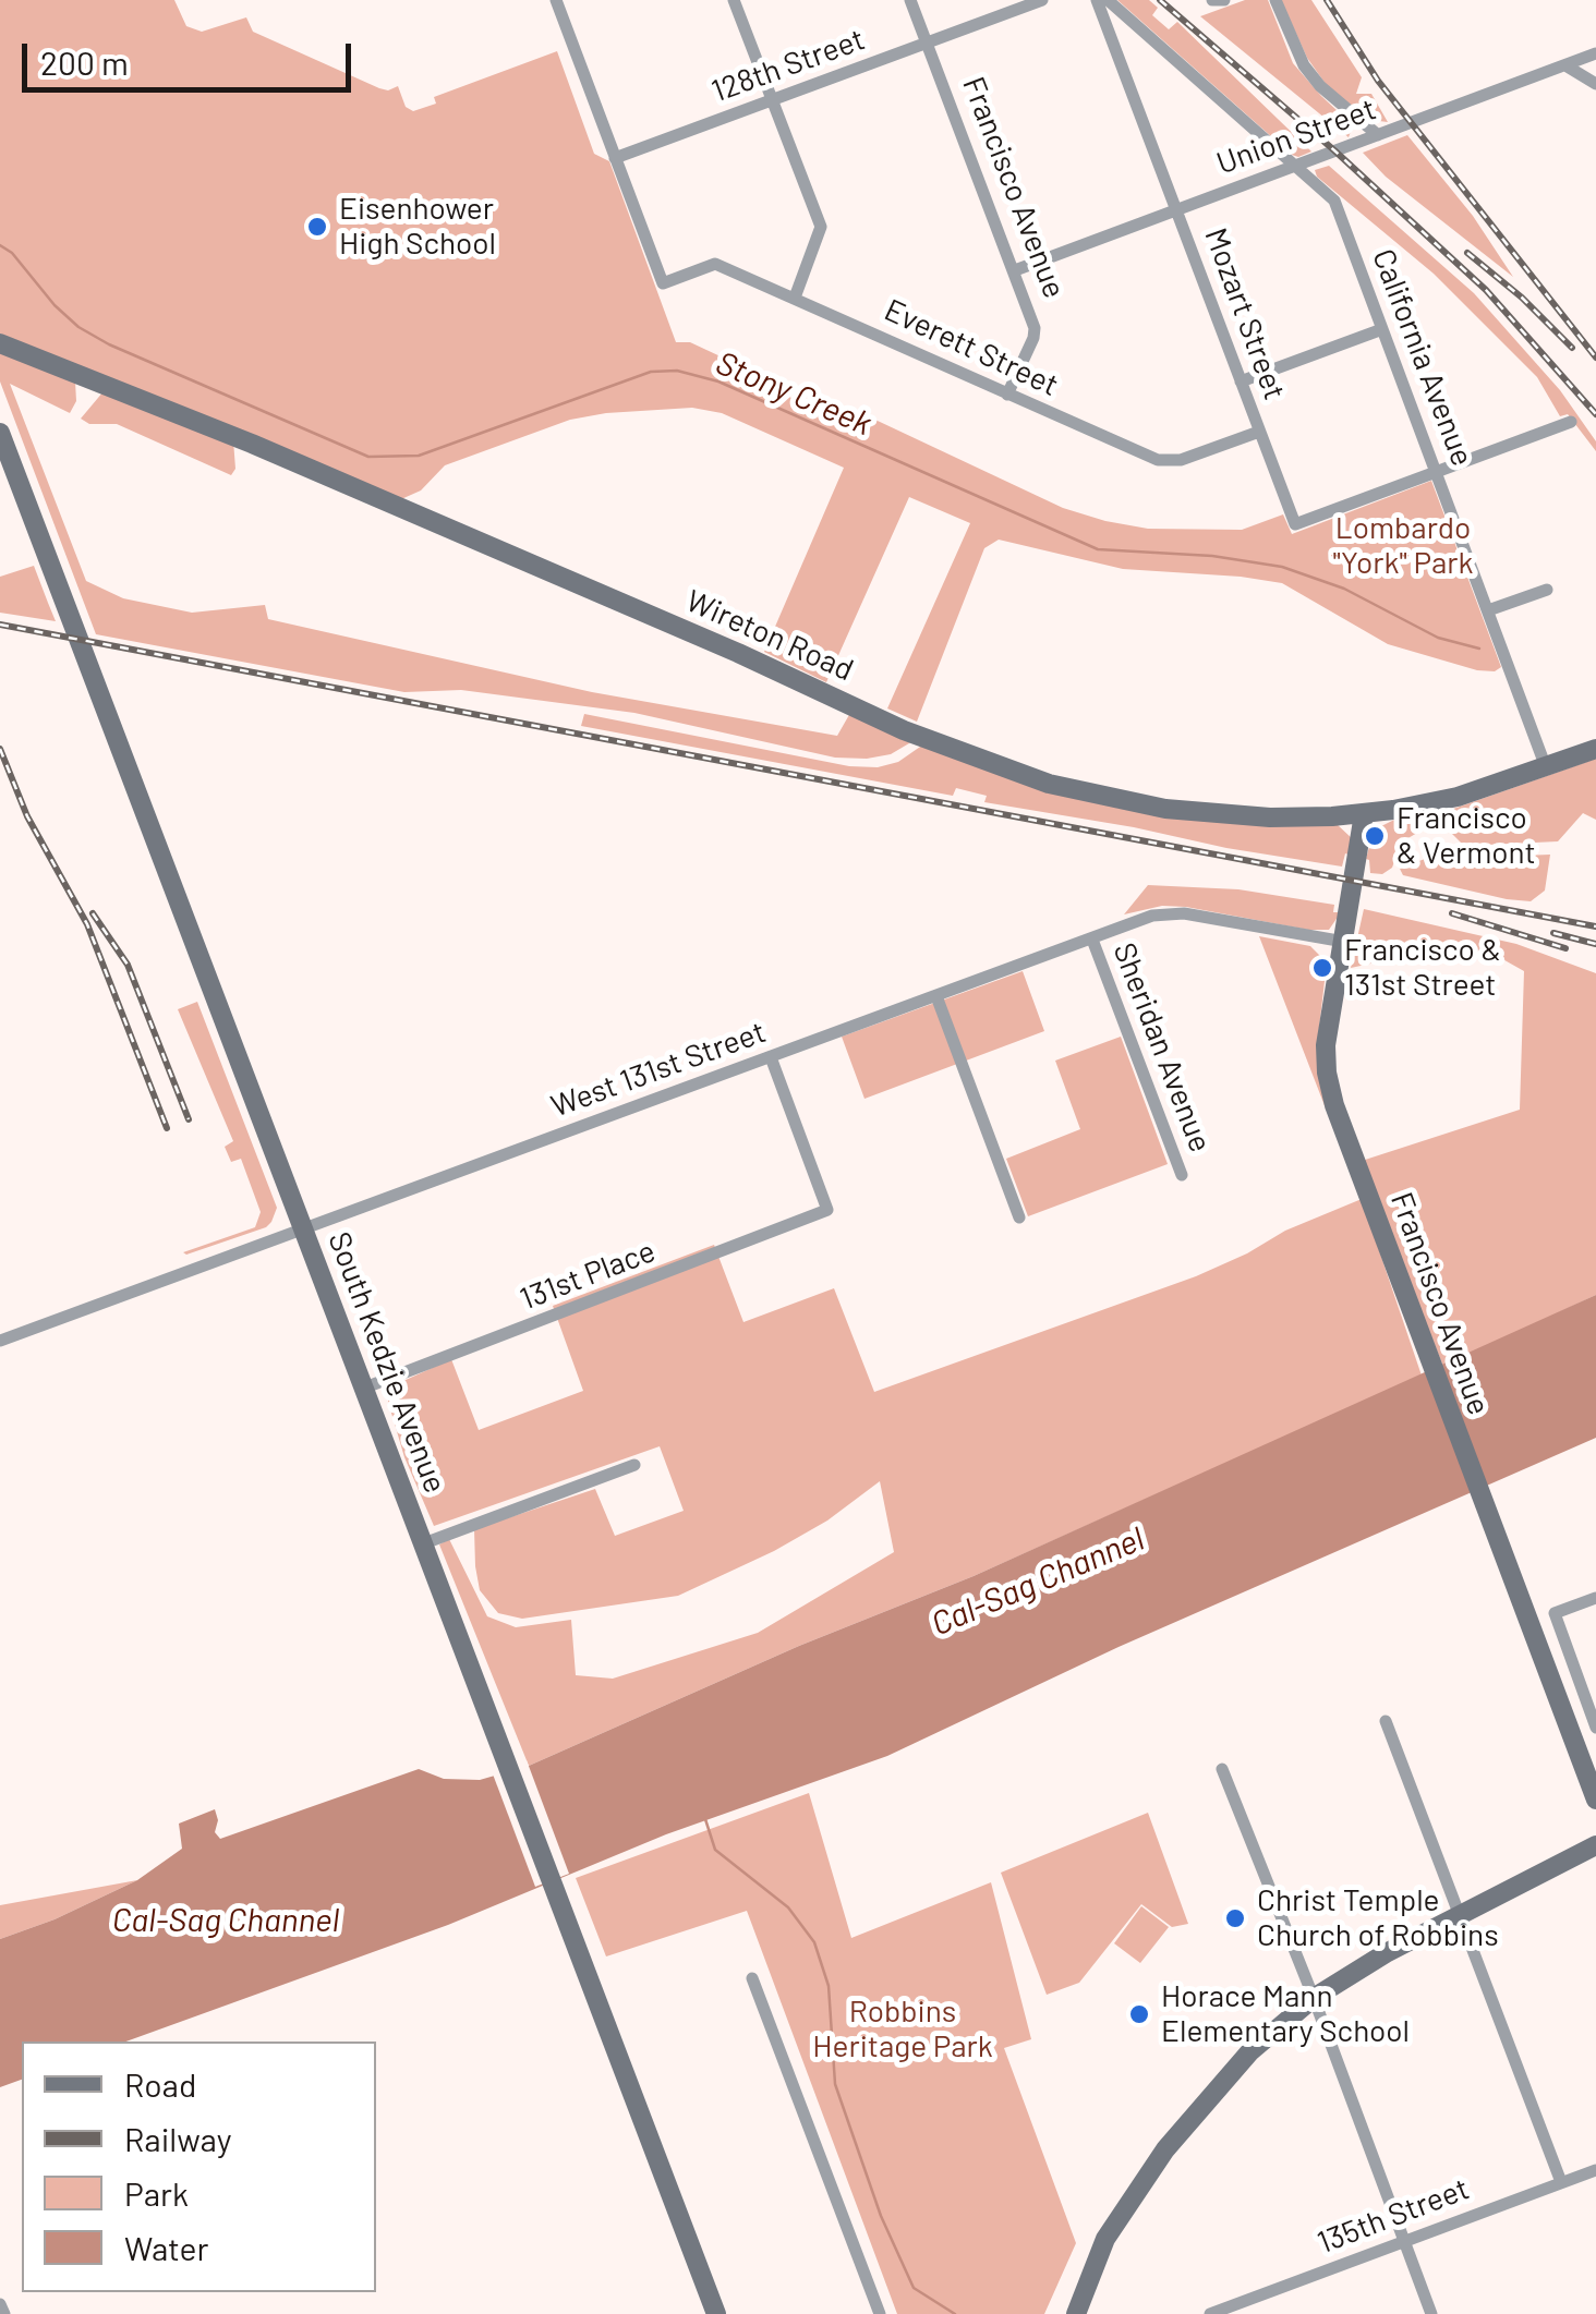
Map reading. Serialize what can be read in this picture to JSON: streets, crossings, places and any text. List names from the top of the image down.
{
  "streets": {
    "street": [
      "128th Street",
      "Union Street",
      "Francisco Avenue",
      "Mozart Street",
      "Everett Street",
      "California Avenue",
      "Wireton Road",
      "Sheridan Avenue",
      "West 131st Street",
      "131st Place",
      "South Kedzie Avenue",
      "135th Street"
    ]
  },
  "crossings": [
    ["128th Street", "Francisco Avenue"],
    ["128th Street", "Everett Street"],
    ["Union Street", "Francisco Avenue"],
    ["Union Street", "Mozart Street"],
    ["Union Street", "California Avenue"],
    ["Francisco Avenue", "Everett Street"],
    ["Francisco Avenue", "Wireton Road"],
    ["Francisco Avenue", "West 131st Street"],
    ["Mozart Street", "Everett Street"],
    ["Mozart Street", "California Avenue"],
    ["California Avenue", "Wireton Road"],
    ["Sheridan Avenue", "West 131st Street"],
    ["West 131st Street", "131st Place"],
    ["West 131st Street", "South Kedzie Avenue"],
    ["131st Place", "South Kedzie Avenue"]
  ],
  "water": ["Stony Creek", "Cal-Sag Channel"],
  "parks": ["Lombardo \"York\" Park", "Robbins Heritage Park"],
  "places": [
    "Eisenhower High School",
    "Francisco & Vermont",
    "Francisco & 131st Street",
    "Christ Temple Church of Robbins",
    "Horace Mann Elementary School"
  ],
  "legend": [
    "Road",
    "Railway",
    "Park",
    "Water"
  ],
  "scale_bar": "200 m"
}
